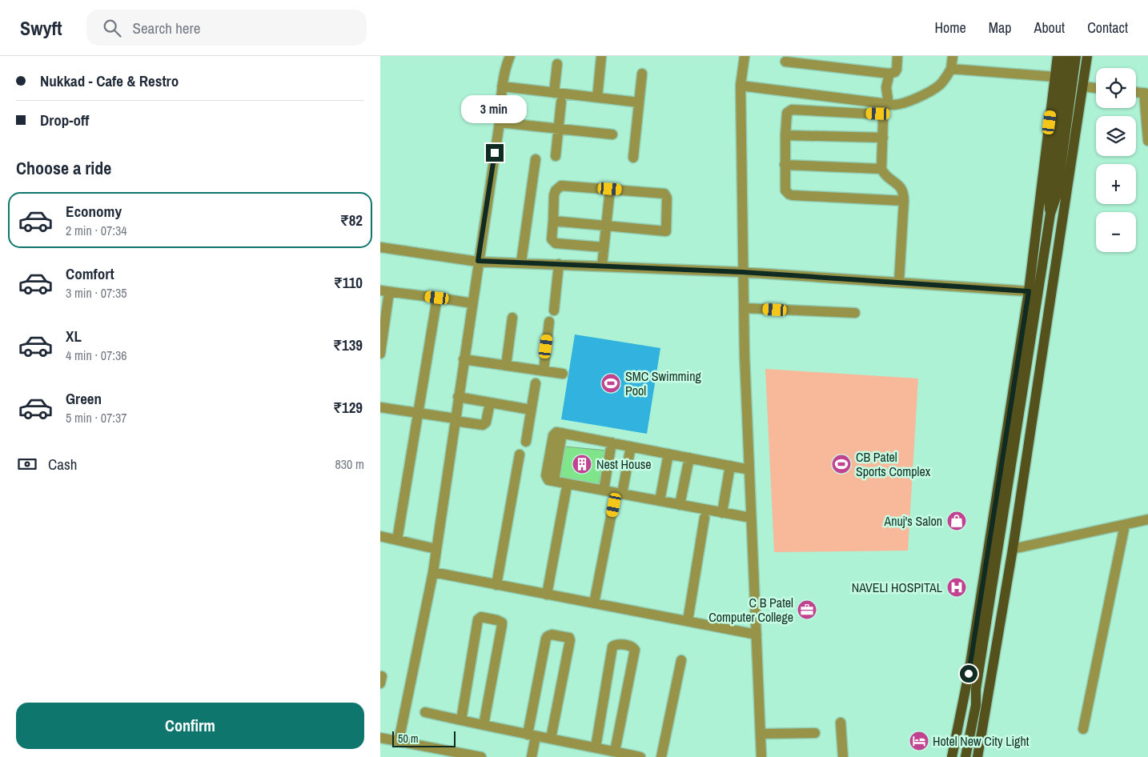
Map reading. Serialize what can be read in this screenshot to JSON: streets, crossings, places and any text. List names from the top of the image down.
{
  "places": {
    "sports": ["SMC Swimming Pool", "CB Patel Sports Complex"],
    "building": ["Nest House"],
    "shop": ["Anuj's Salon"],
    "hospital": ["NAVELI HOSPITAL"],
    "office": ["C B Patel Computer College"],
    "hotel": ["Hotel New City Light"]
  },
  "scale_bar": "50 m",
  "page": {
    "header": "Swyft",
    "search": "Search here",
    "nav": [
      "Home",
      "Map",
      "About",
      "Contact"
    ],
    "banner": ["Nukkad - Cafe & Restro", "Drop-off"],
    "map_buttons": ["+", "−"],
    "bubble": "3 min",
    "heading": "Choose a ride",
    "list": [
      {
        "name": "Economy",
        "note": "2 min · 07:34",
        "value": "₹82"
      },
      {
        "name": "Comfort",
        "note": "3 min · 07:35",
        "value": "₹110"
      },
      {
        "name": "XL",
        "note": "4 min · 07:36",
        "value": "₹139"
      },
      {
        "name": "Green",
        "note": "5 min · 07:37",
        "value": "₹129"
      }
    ],
    "pay": ["Cash", "830 m"],
    "buttons": "Confirm",
    "scale": "50 m"
  }
}
